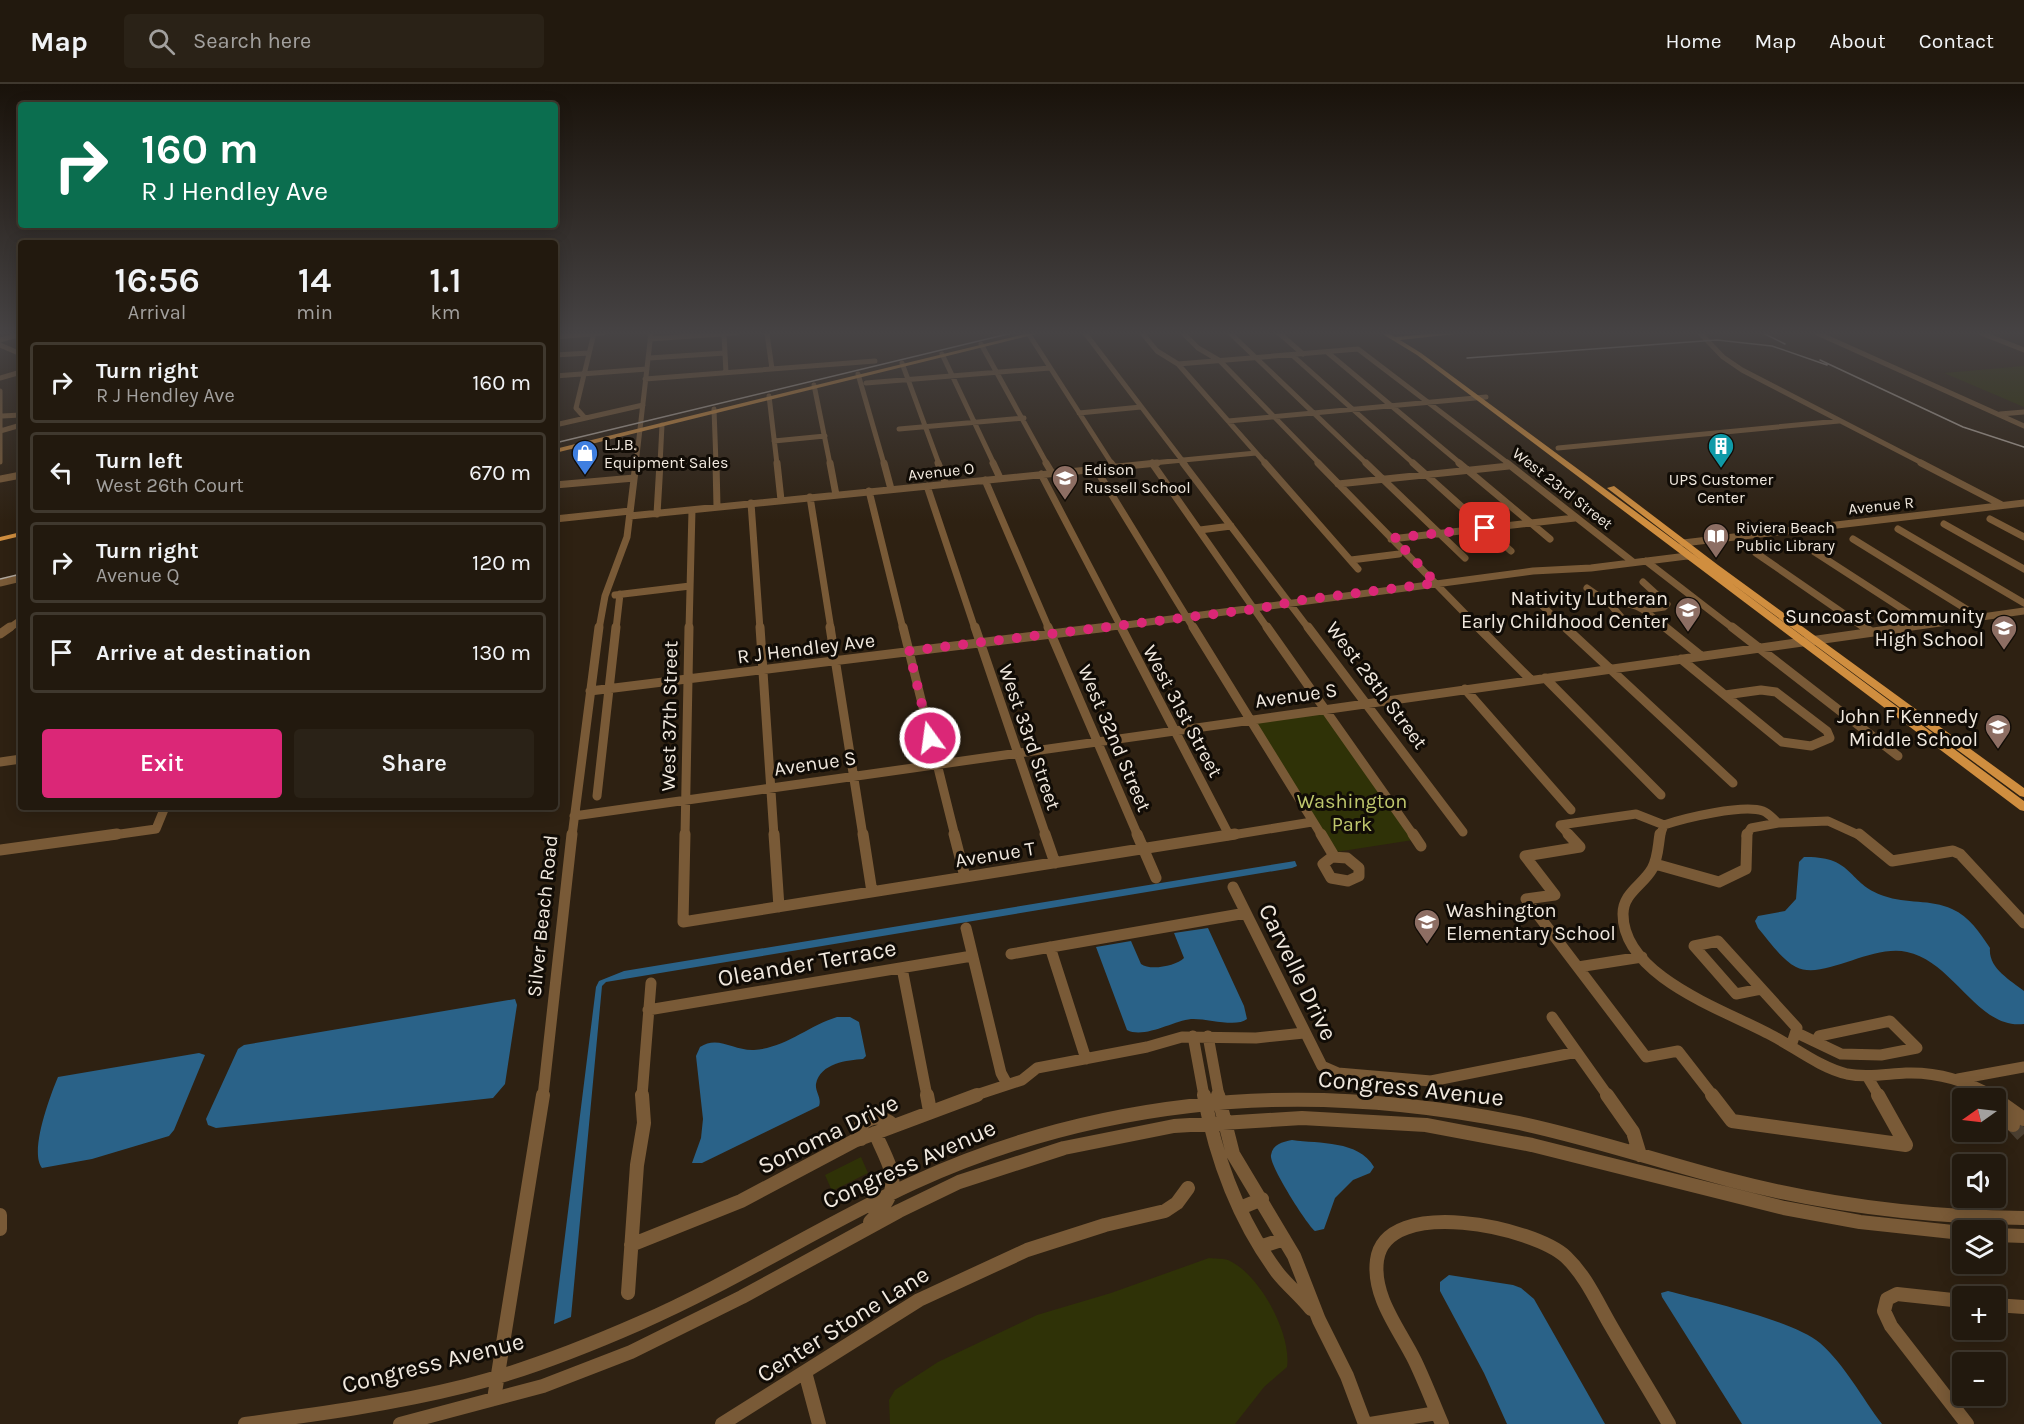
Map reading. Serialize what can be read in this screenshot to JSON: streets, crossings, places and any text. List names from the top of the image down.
{
  "streets": {
    "street": [
      "Avenue O",
      "West 23rd Street",
      "Avenue R",
      "R J Hendley Ave",
      "West 28th Street",
      "Avenue S",
      "West 31st Street",
      "West 37th Street",
      "West 33rd Street",
      "West 32nd Street",
      "Avenue T",
      "Silver Beach Road",
      "Oleander Terrace",
      "Carvelle Drive",
      "Congress Avenue",
      "Sonoma Drive",
      "Center Stone Lane"
    ]
  },
  "crossings": [
    ["Avenue O", "West 28th Street"],
    ["Avenue O", "West 31st Street"],
    ["Avenue O", "West 37th Street"],
    ["Avenue O", "West 33rd Street"],
    ["Avenue O", "West 32nd Street"],
    ["Avenue O", "Silver Beach Road"],
    ["West 23rd Street", "R J Hendley Ave"],
    ["R J Hendley Ave", "West 28th Street"],
    ["R J Hendley Ave", "West 31st Street"],
    ["R J Hendley Ave", "West 37th Street"],
    ["R J Hendley Ave", "West 33rd Street"],
    ["R J Hendley Ave", "West 32nd Street"],
    ["R J Hendley Ave", "Silver Beach Road"],
    ["West 28th Street", "Avenue S"],
    ["Avenue S", "West 31st Street"],
    ["Avenue S", "West 37th Street"],
    ["Avenue S", "West 33rd Street"],
    ["Avenue S", "West 32nd Street"],
    ["Avenue S", "Silver Beach Road"],
    ["West 31st Street", "Avenue T"],
    ["West 37th Street", "Avenue T"],
    ["West 33rd Street", "Avenue T"],
    ["West 32nd Street", "Avenue T"],
    ["Silver Beach Road", "Congress Avenue"],
    ["Carvelle Drive", "Sonoma Drive"]
  ],
  "parks": ["Washington Park"],
  "places": {
    "building": ["UPS Customer Center"],
    "shop": ["L.J.B. Equipment Sales"],
    "school or university": [
      "Edison Russell School",
      "Nativity Lutheran Early Childhood Center",
      "Suncoast Community High School",
      "John F Kennedy Middle School",
      "Washington Elementary School"
    ],
    "library": ["Riviera Beach Public Library"]
  },
  "north": "left",
  "page": {
    "header": "Map",
    "search": "Search here",
    "nav": [
      "Home",
      "Map",
      "About",
      "Contact"
    ],
    "turn": ["160 m", "R J Hendley Ave"],
    "eta": [
      "16:56",
      "Arrival",
      "14",
      "min",
      "1.1",
      "km"
    ],
    "list": [
      {
        "name": "Turn right",
        "note": "R J Hendley Ave",
        "value": "160 m"
      },
      {
        "name": "Turn left",
        "note": "West 26th Court",
        "value": "670 m"
      },
      {
        "name": "Turn right",
        "note": "Avenue Q",
        "value": "120 m"
      },
      {
        "name": "Arrive at destination",
        "value": "130 m"
      }
    ],
    "buttons": ["Exit", "Share"],
    "map_buttons": ["+", "−"]
  }
}
